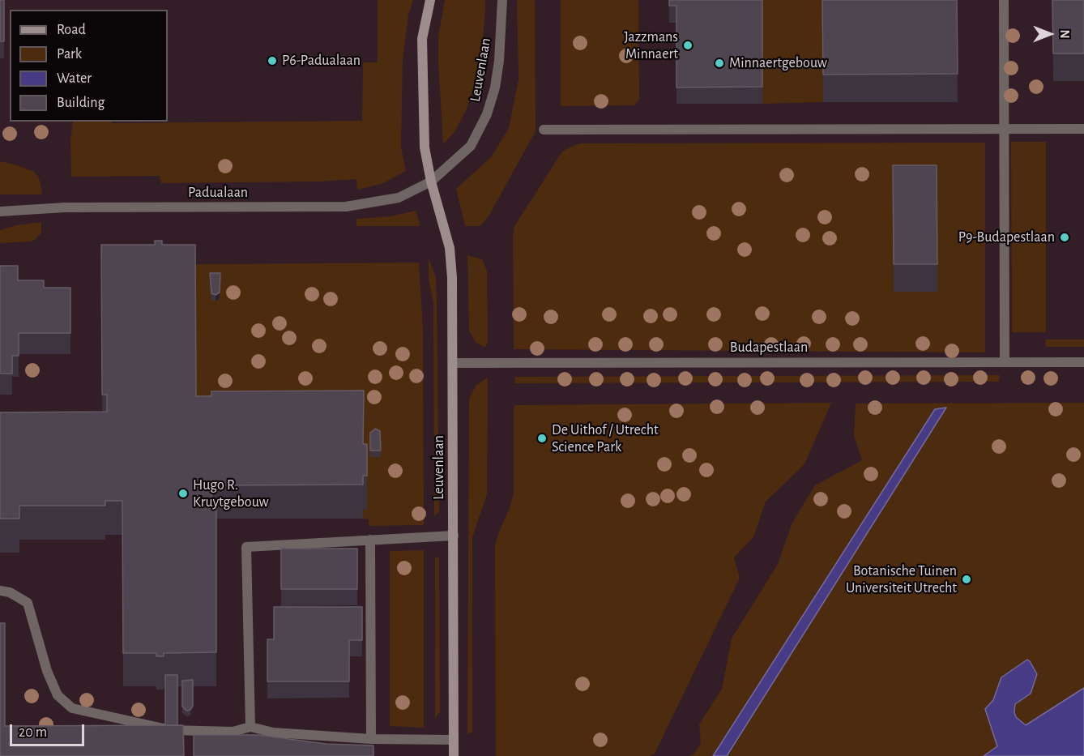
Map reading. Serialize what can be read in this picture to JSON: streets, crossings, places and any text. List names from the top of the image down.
{
  "streets": {
    "main road": ["Leuvenlaan"],
    "street": ["Padualaan", "Budapestlaan"]
  },
  "crossings": [
    ["Leuvenlaan", "Padualaan"],
    ["Leuvenlaan", "Budapestlaan"]
  ],
  "places": [
    "Jazzmans Minnaert",
    "P6-Padualaan",
    "Minnaertgebouw",
    "P9-Budapestlaan",
    "De Uithof / Utrecht Science Park",
    "Hugo R. Kruytgebouw",
    "Botanische Tuinen Universiteit Utrecht"
  ],
  "legend": [
    "Road",
    "Park",
    "Water",
    "Building"
  ],
  "scale_bar": "20 m",
  "north": "right"
}
